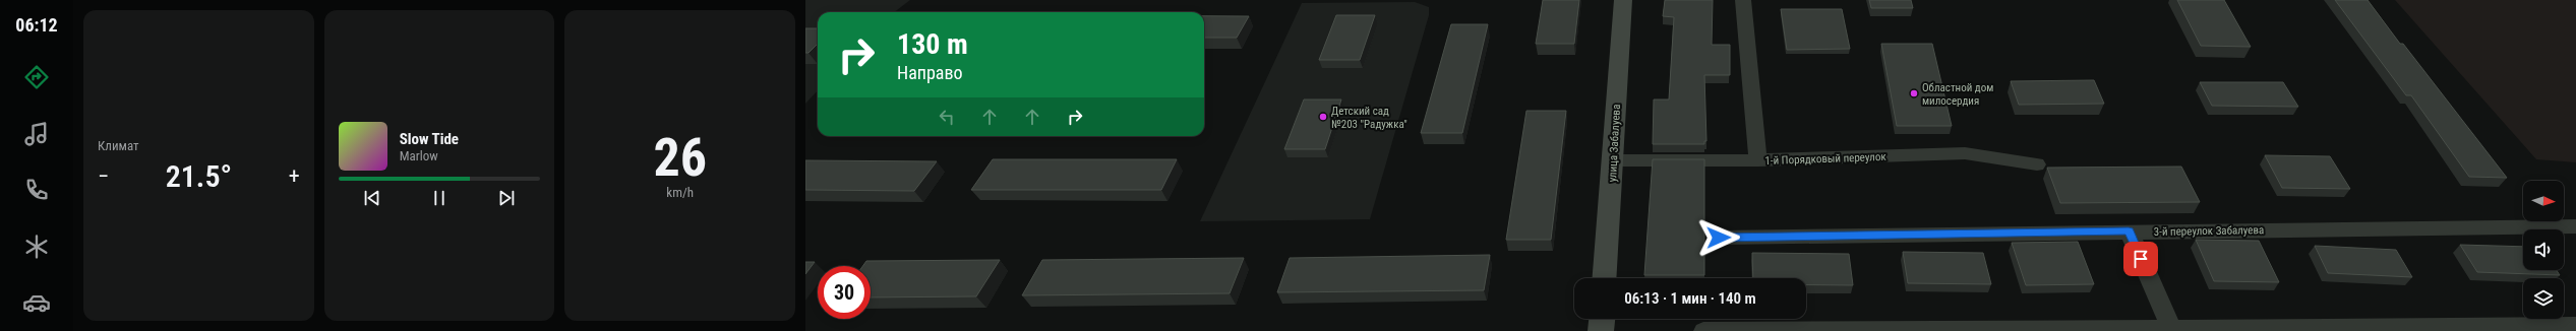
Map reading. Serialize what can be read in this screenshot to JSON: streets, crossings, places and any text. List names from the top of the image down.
{
  "streets": {
    "street": ["улица Забалуева", "1-й Порядковый переулок", "3-й переулок Забалуева"]
  },
  "crossings": [
    ["улица Забалуева", "1-й Порядковый переулок"]
  ],
  "places": ["Областной дом милосердия", "Детский сад №203 \"Радужка\""],
  "north": "right",
  "page": {
    "tabs": "06:12",
    "tile": [
      "Климат",
      ["26", "km/h"]
    ],
    "turn": ["130 m", "Направо"],
    "song": ["Slow Tide", "Marlow"],
    "heat": ["−", "21.5°", "+"],
    "limit": "30",
    "trip": "06:13 · 1 мин · 140 m"
  }
}
